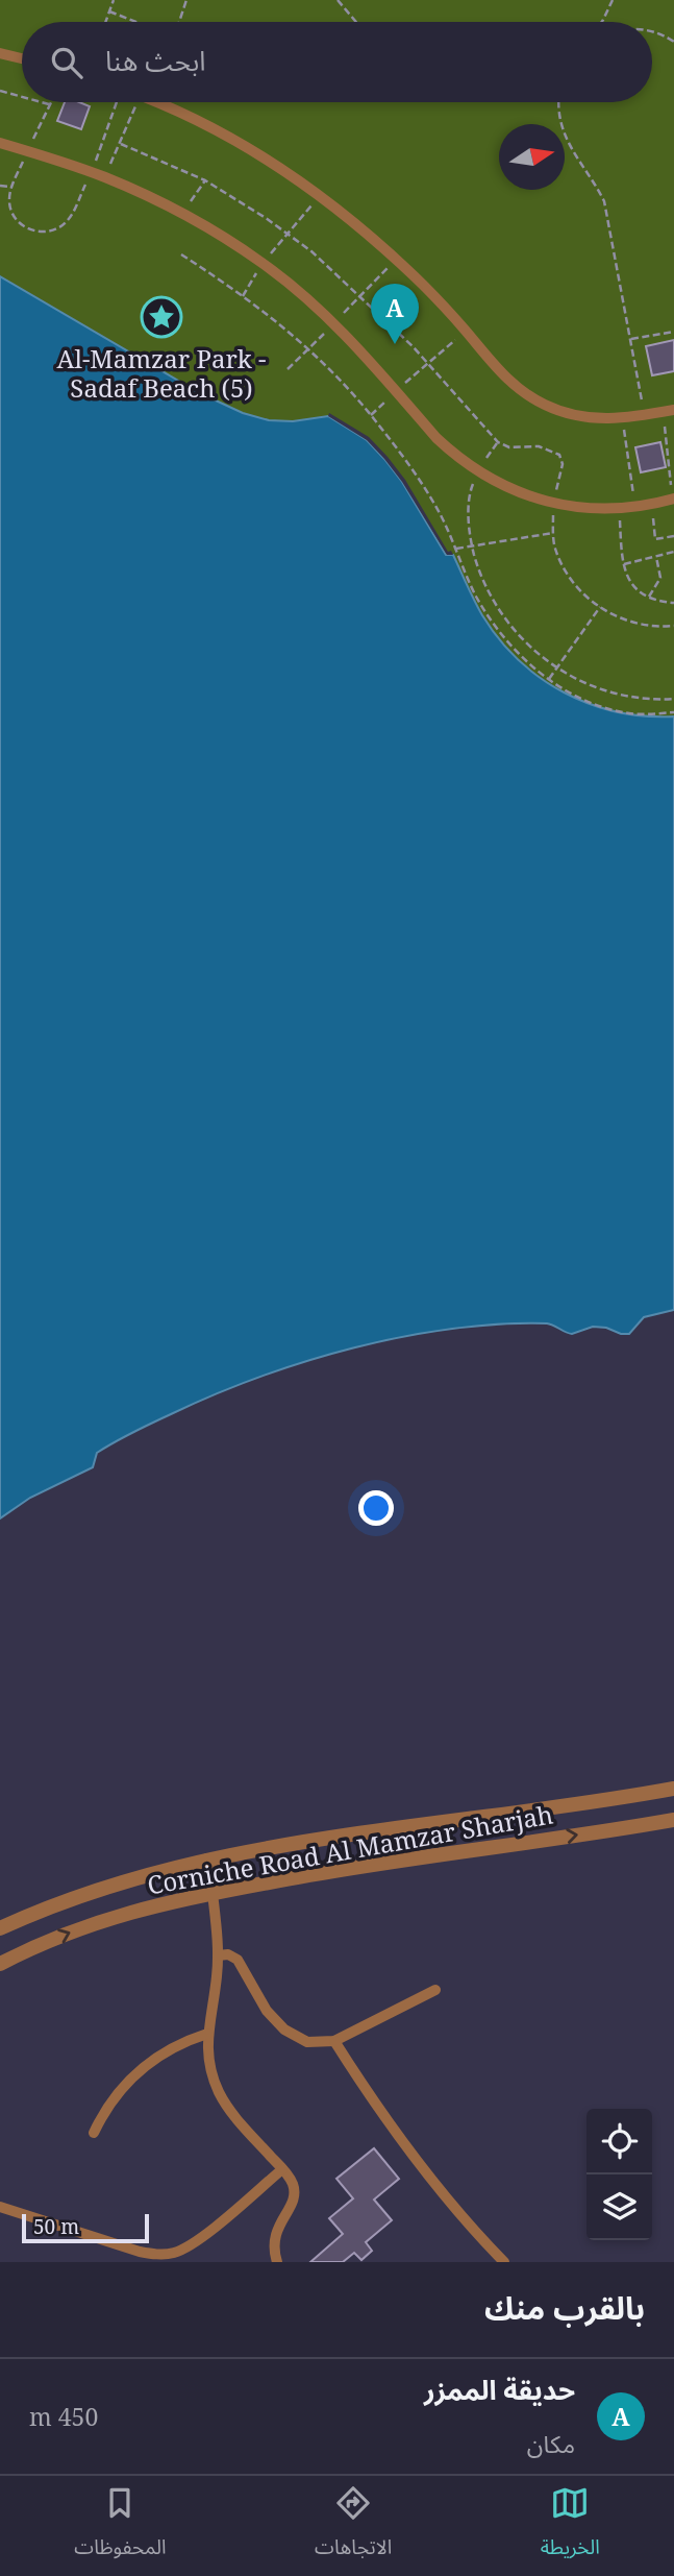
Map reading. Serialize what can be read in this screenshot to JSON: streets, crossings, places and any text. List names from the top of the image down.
{
  "streets": {
    "street": ["Corniche Road Al Mamzar Sharjah"]
  },
  "places": {
    "place": ["Al-Mamzar Park - Sadaf Beach (5)"]
  },
  "scale_bar": "50 m",
  "north": "right",
  "page": {
    "search": "ابحث هنا",
    "pins": "A",
    "scale": "50 m",
    "heading": "بالقرب منك",
    "list": [
      {
        "mark": "A",
        "name": "حديقة الممزر",
        "note": "مكان",
        "value": "450 m"
      }
    ],
    "nav": ["الخريطة", "الاتجاهات", "المحفوظات"]
  }
}
